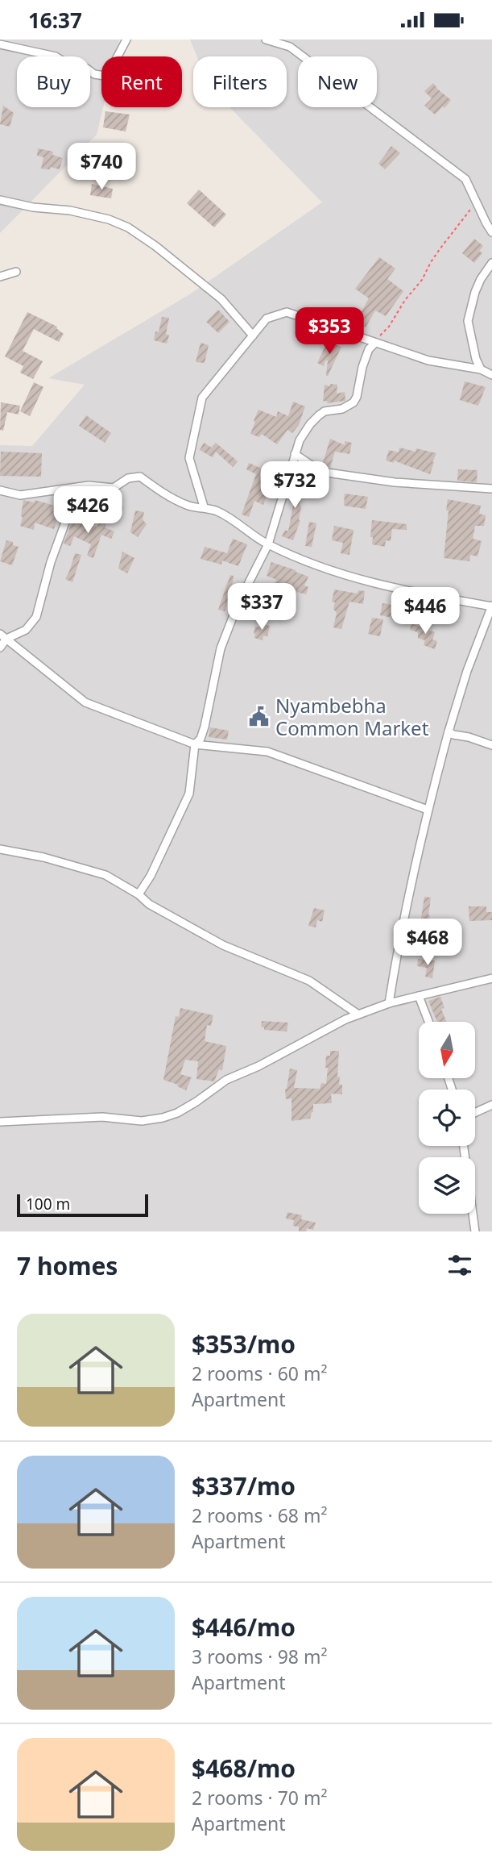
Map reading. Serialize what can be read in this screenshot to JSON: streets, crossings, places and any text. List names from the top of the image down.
{
  "places": {
    "public building": ["Nyambebha Common Market"]
  },
  "scale_bar": "100 m",
  "north": "bottom",
  "page": {
    "status": "16:37",
    "chip": [
      "Buy",
      "Rent",
      "Filters",
      "New"
    ],
    "price": [
      "$740",
      "$353",
      "$732",
      "$426",
      "$337",
      "$446",
      "$468"
    ],
    "scale": "100 m",
    "heading": "7 homes",
    "list": [
      {
        "name": "$353/mo",
        "note": "2 rooms · 60 m² · Apartment"
      },
      {
        "name": "$337/mo",
        "note": "2 rooms · 68 m² · Apartment"
      },
      {
        "name": "$446/mo",
        "note": "3 rooms · 98 m² · Apartment"
      },
      {
        "name": "$468/mo",
        "note": "2 rooms · 70 m² · Apartment"
      }
    ]
  }
}
